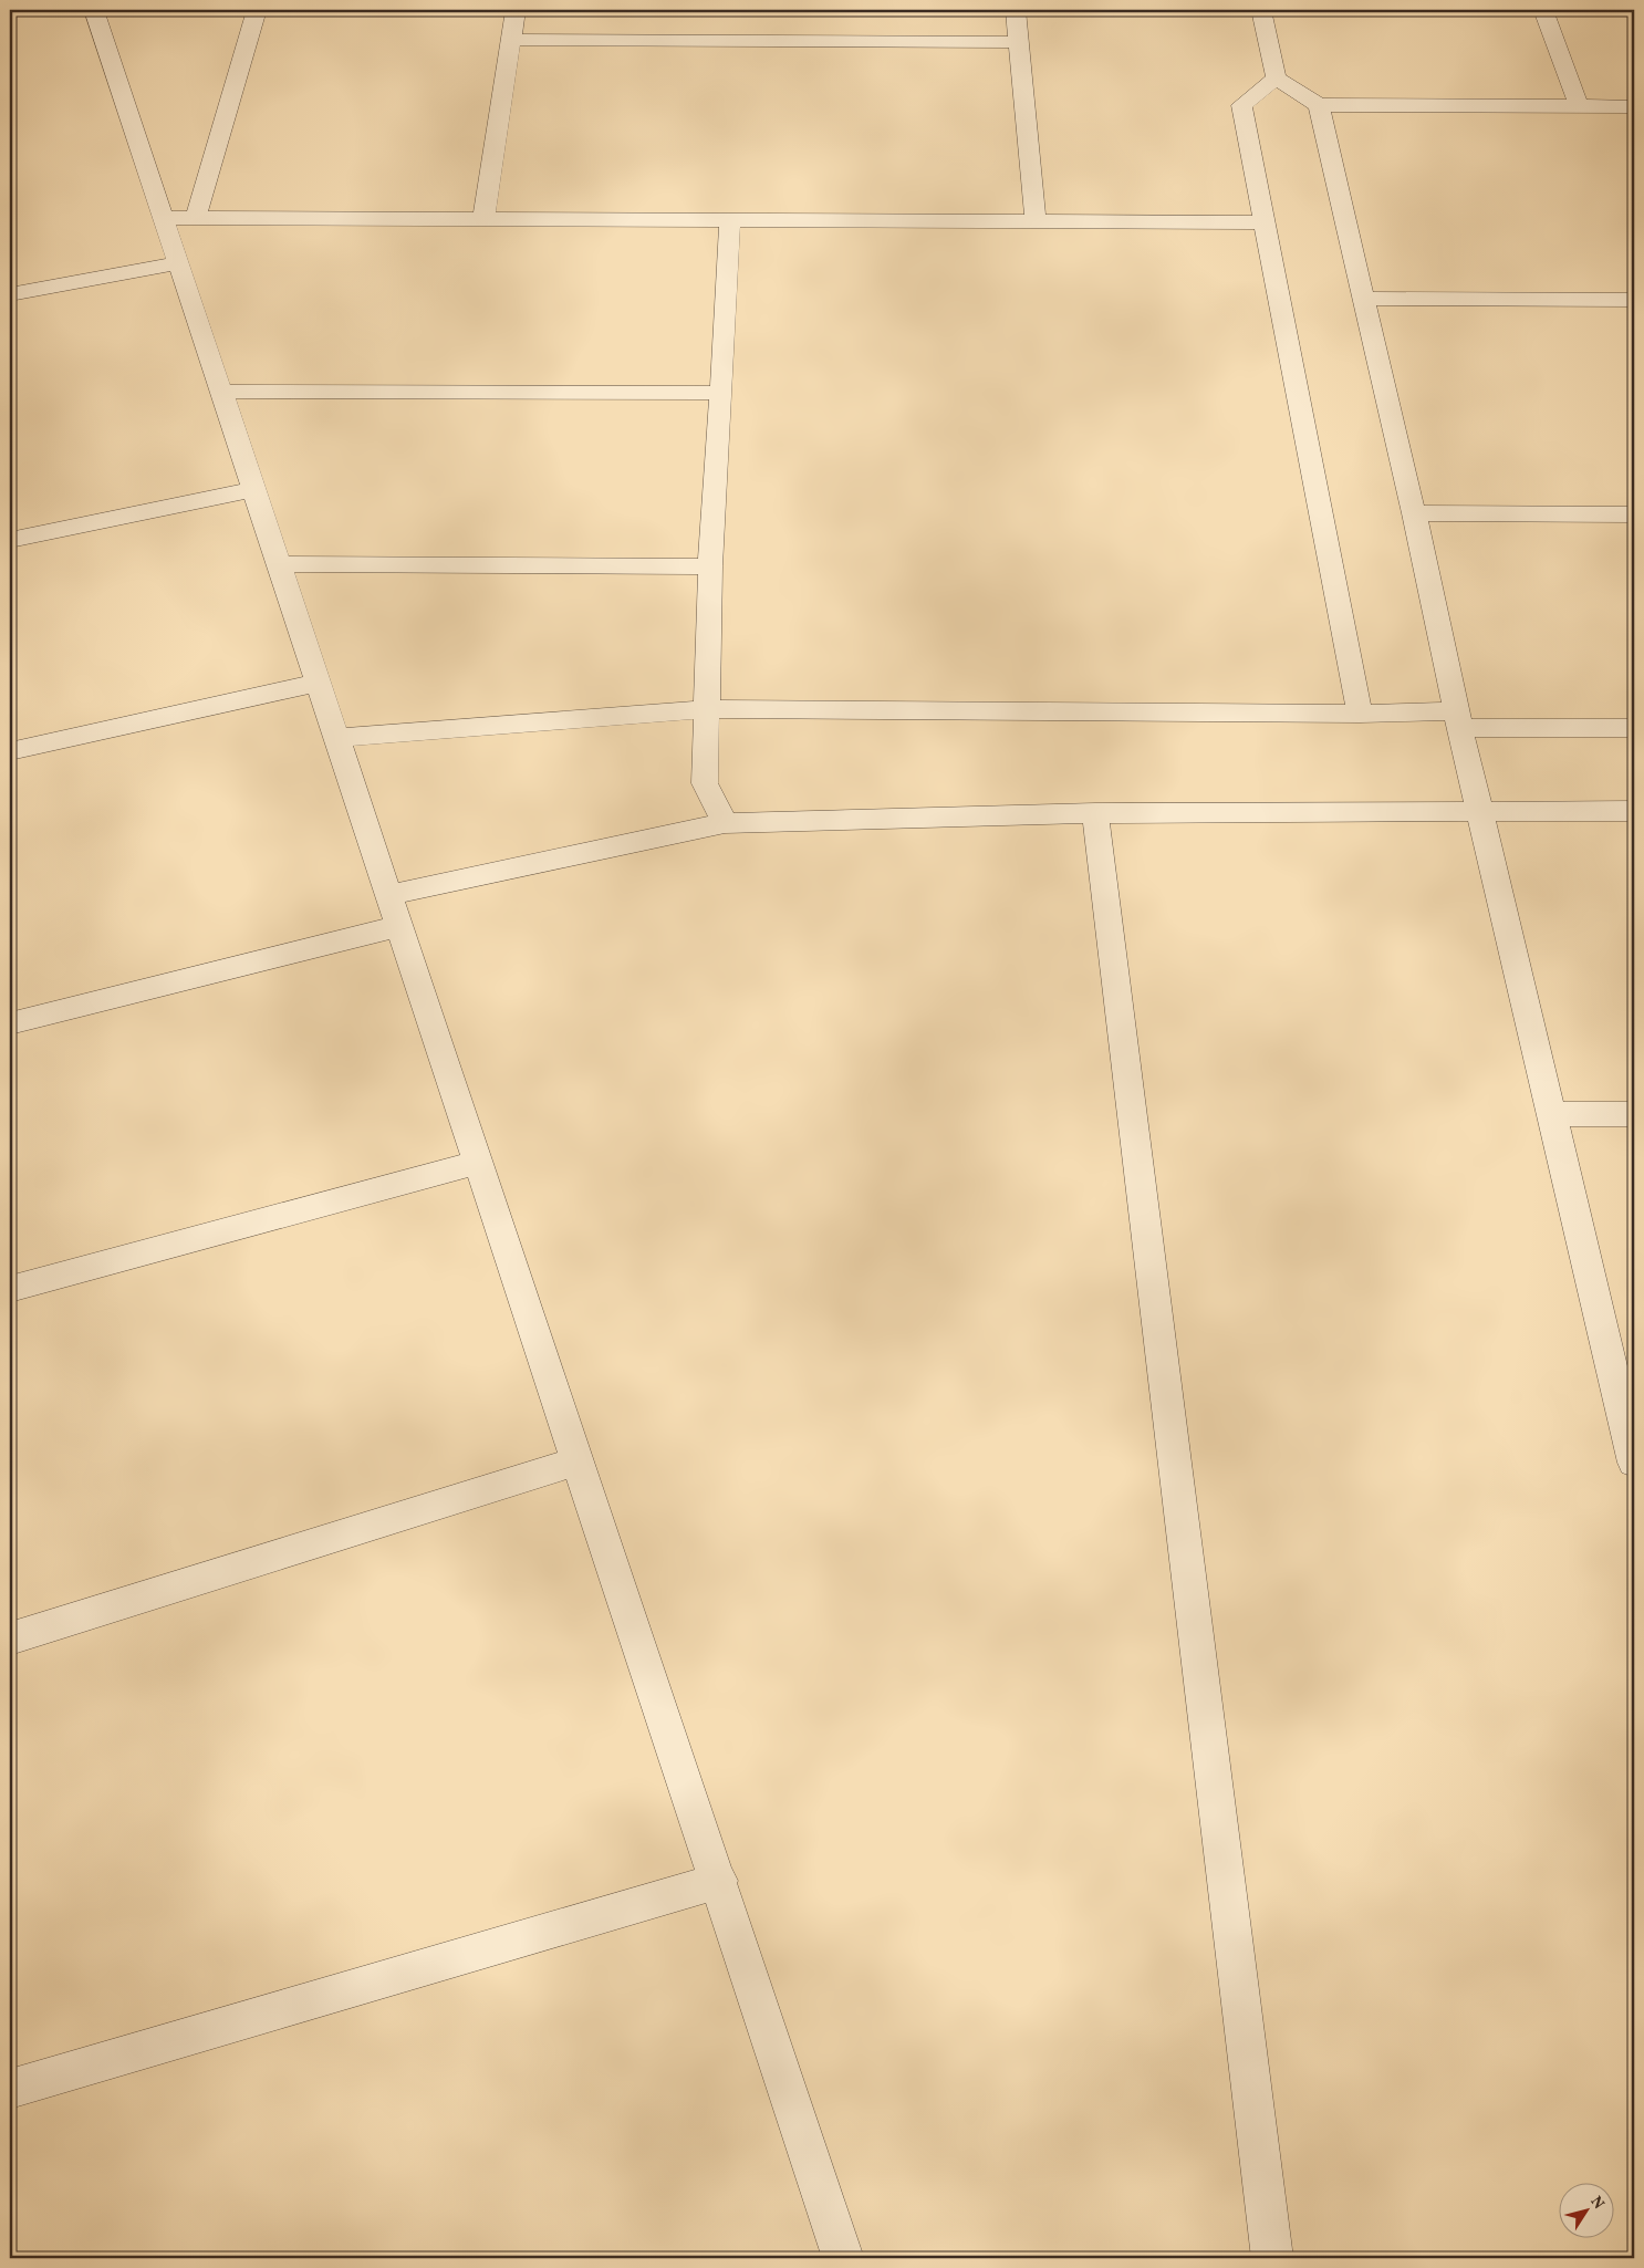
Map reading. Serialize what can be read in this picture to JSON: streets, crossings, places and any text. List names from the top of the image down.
{
  "north": "top right"
}
